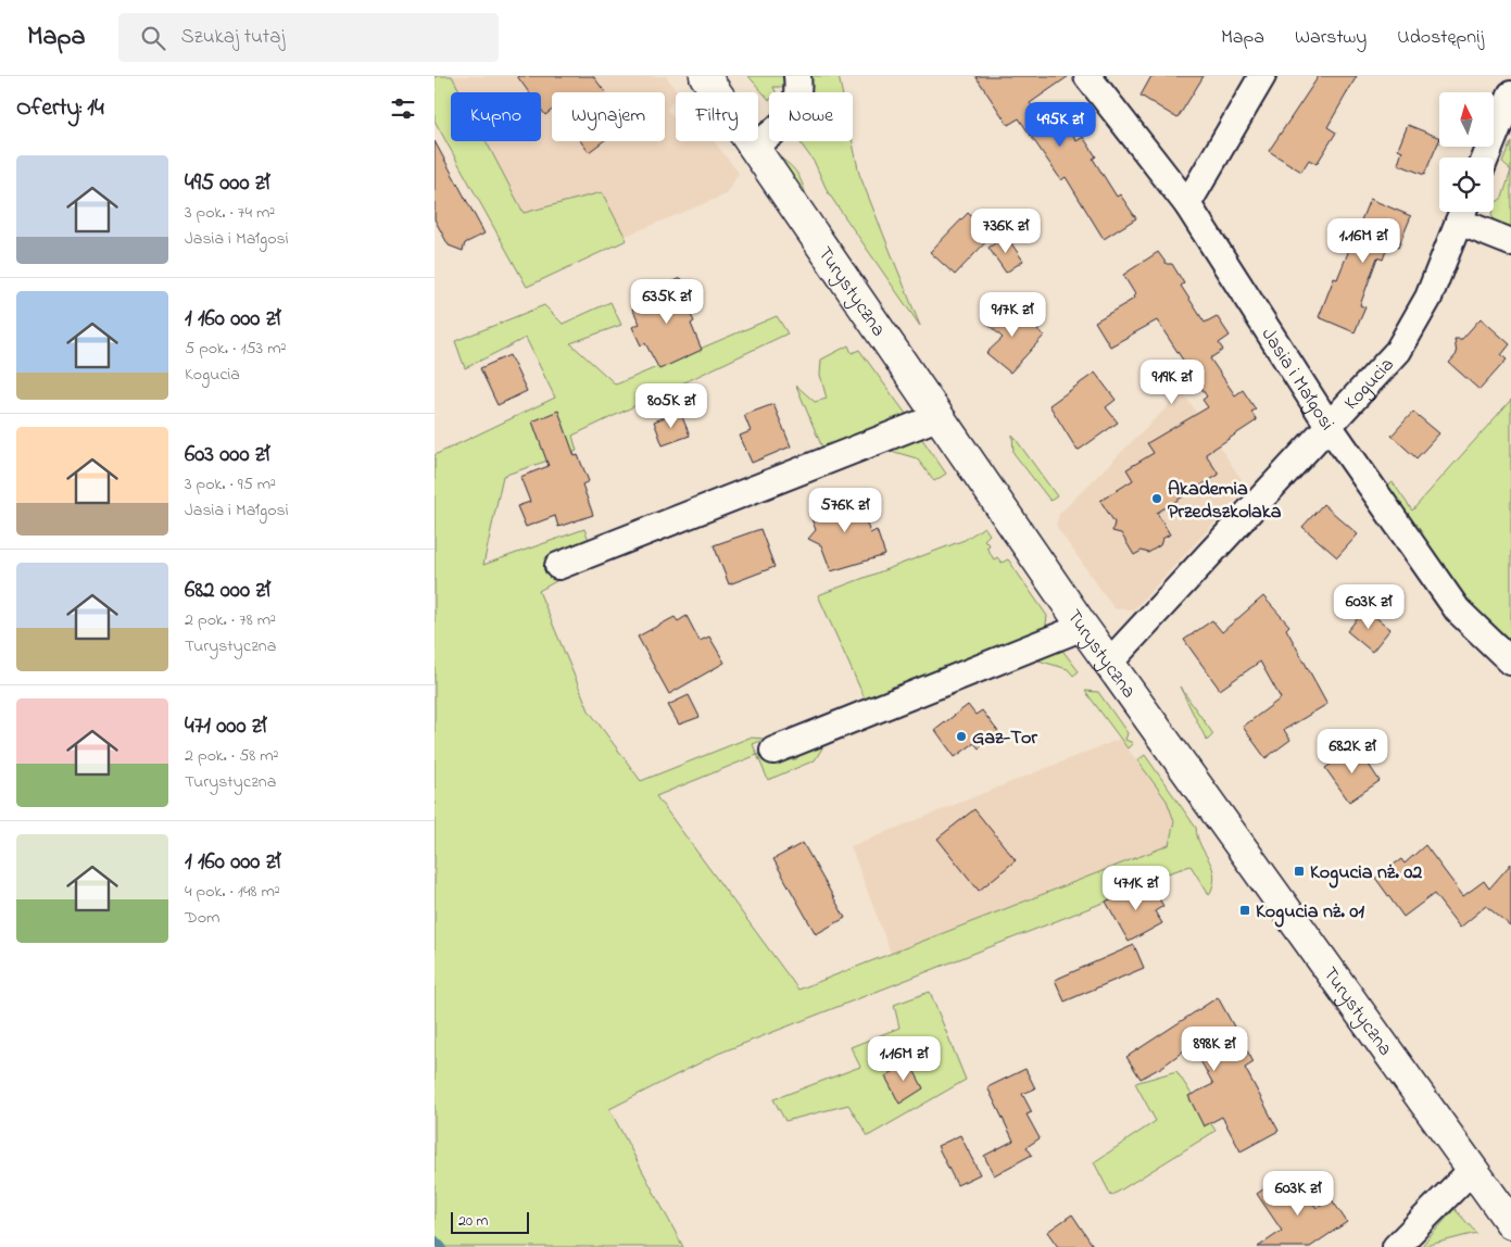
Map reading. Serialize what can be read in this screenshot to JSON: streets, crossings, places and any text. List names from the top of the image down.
{
  "streets": {
    "main road": ["Turystyczna"],
    "street": ["Jasia i Małgosi", "Kogucia"]
  },
  "crossings": [
    ["Turystyczna", "Kogucia"],
    ["Jasia i Małgosi", "Kogucia"]
  ],
  "places": {
    "other": ["Akademia Przedszkolaka", "Gaz-Tor"],
    "transit": ["Kogucia nż. 02", "Kogucia nż. 01"]
  },
  "scale_bar": "20 m",
  "north": "top",
  "page": {
    "header": "Mapa",
    "search": "Szukaj tutaj",
    "nav": ["Mapa", "Warstwy", "Udostępnij"],
    "heading": "Oferty: 14",
    "chip": [
      "Kupno",
      "Wynajem",
      "Filtry",
      "Nowe"
    ],
    "price": [
      "495K zł",
      "736K zł",
      "1.16M zł",
      "635K zł",
      "917K zł",
      "919K zł",
      "805K zł",
      "576K zł",
      "603K zł",
      "682K zł",
      "471K zł",
      "898K zł",
      "1.16M zł",
      "603K zł"
    ],
    "list": [
      {
        "name": "495 000 zł",
        "note": "3 pok. · 74 m² · Jasia i Małgosi"
      },
      {
        "name": "1 160 000 zł",
        "note": "5 pok. · 153 m² · Kogucia"
      },
      {
        "name": "603 000 zł",
        "note": "3 pok. · 95 m² · Jasia i Małgosi"
      },
      {
        "name": "682 000 zł",
        "note": "2 pok. · 78 m² · Turystyczna"
      },
      {
        "name": "471 000 zł",
        "note": "2 pok. · 58 m² · Turystyczna"
      },
      {
        "name": "1 160 000 zł",
        "note": "4 pok. · 148 m² · Dom"
      }
    ],
    "scale": "20 m"
  }
}
